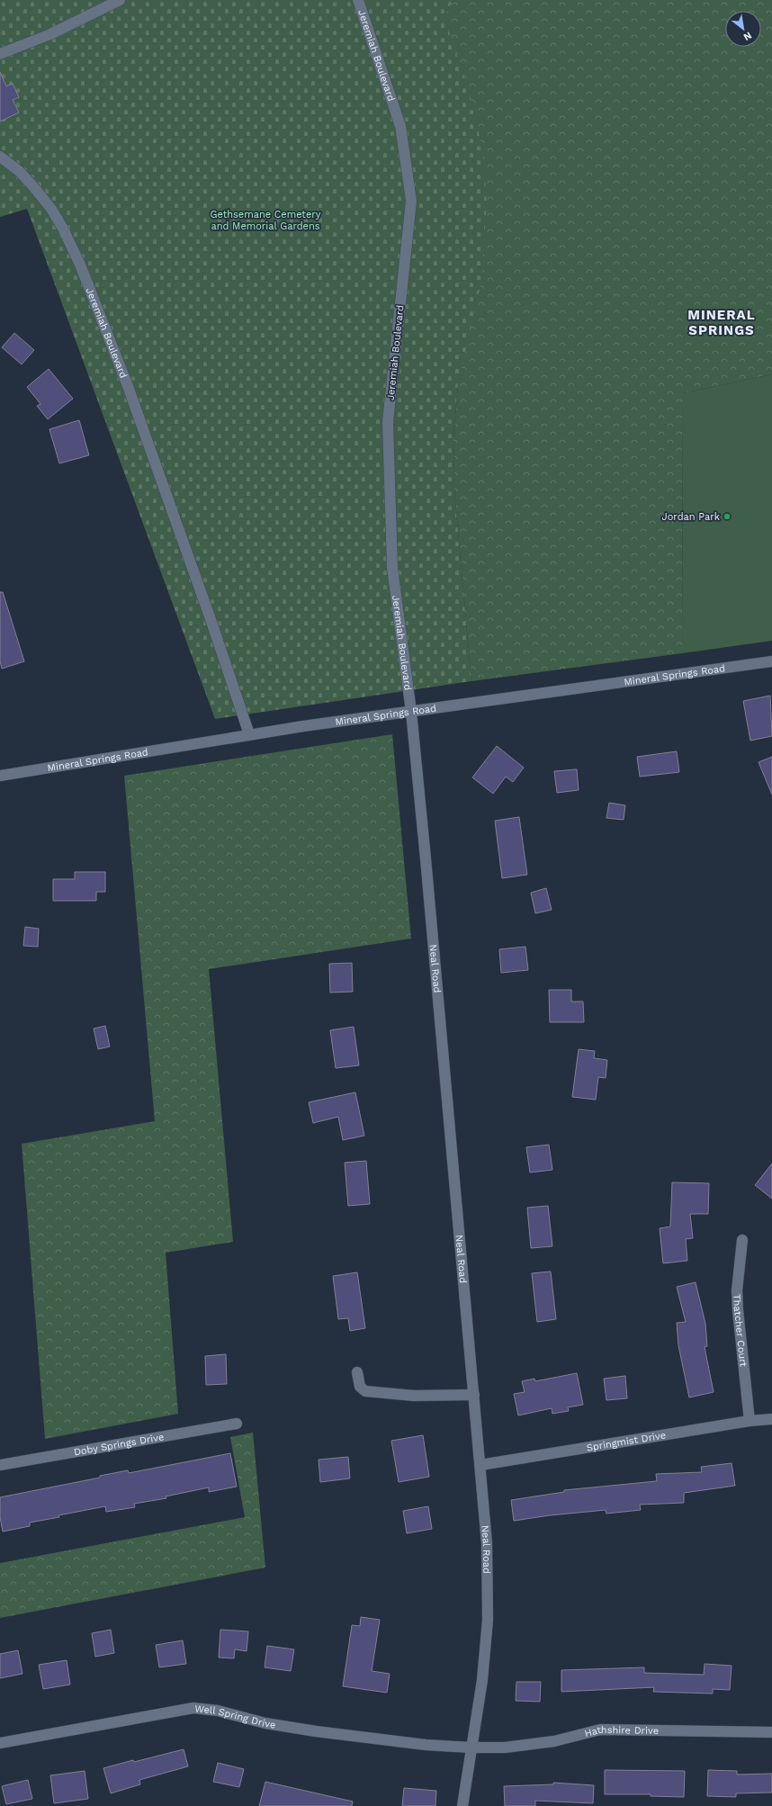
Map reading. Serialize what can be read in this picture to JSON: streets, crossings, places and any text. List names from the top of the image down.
{
  "streets": {
    "street": [
      "Jeremiah Boulevard",
      "Mineral Springs Road",
      "Neal Road",
      "Thatcher Court",
      "Springmist Drive",
      "Doby Springs Drive",
      "Well Spring Drive",
      "Hathshire Drive"
    ]
  },
  "crossings": [
    ["Jeremiah Boulevard", "Mineral Springs Road"],
    ["Jeremiah Boulevard", "Neal Road"],
    ["Mineral Springs Road", "Neal Road"],
    ["Neal Road", "Springmist Drive"],
    ["Neal Road", "Well Spring Drive"],
    ["Neal Road", "Hathshire Drive"],
    ["Thatcher Court", "Springmist Drive"],
    ["Well Spring Drive", "Hathshire Drive"]
  ],
  "districts": ["MINERAL SPRINGS"],
  "parks": ["Gethsemane Cemetery and Memorial Gardens"],
  "places": ["Jordan Park"],
  "north": "bottom right"
}
